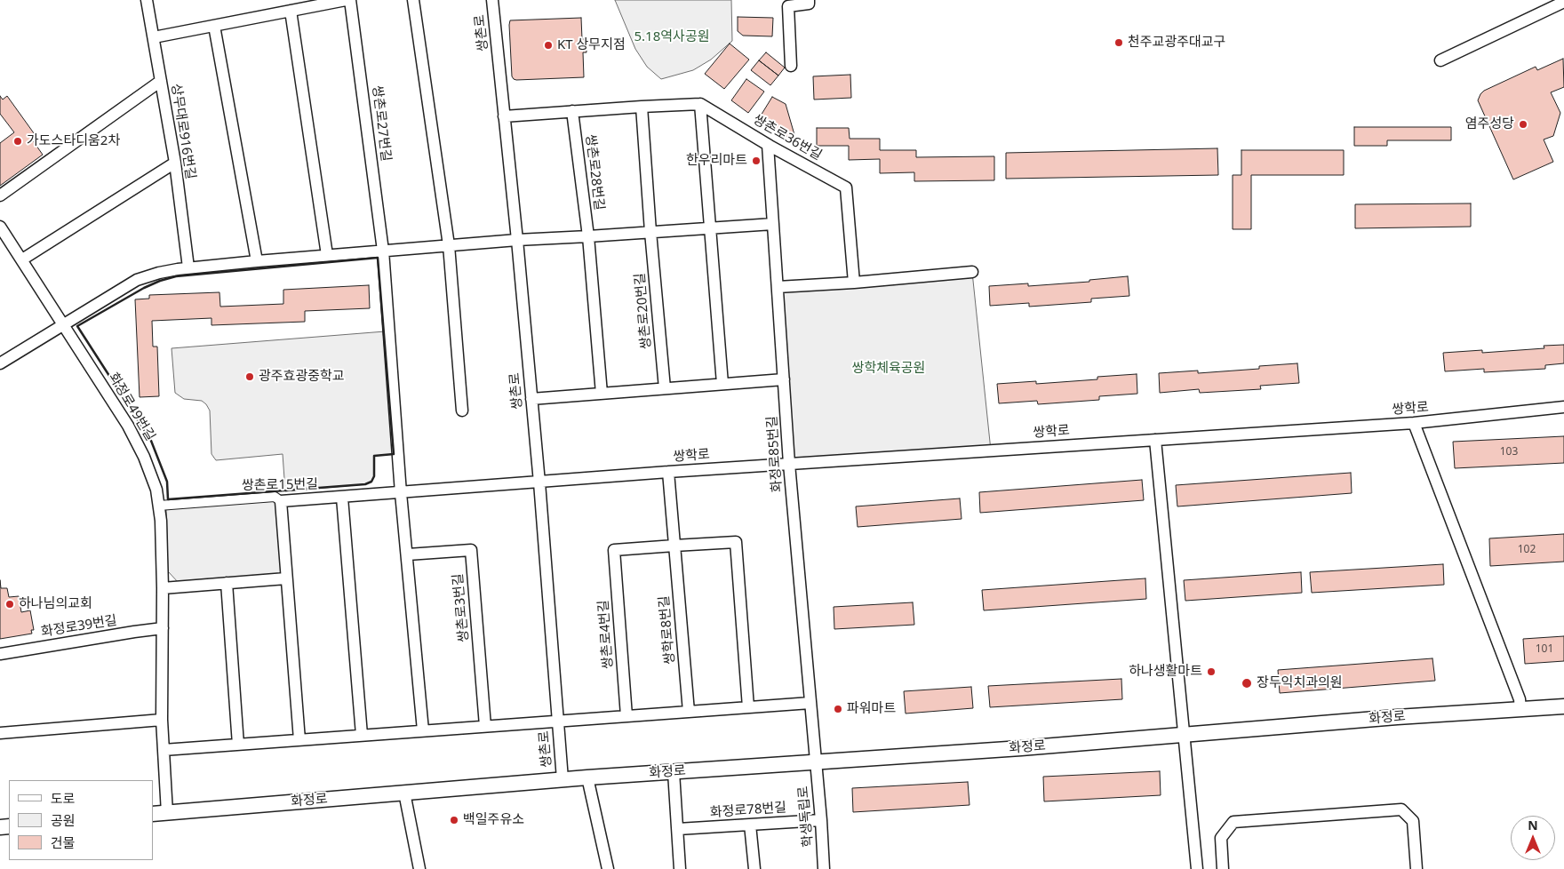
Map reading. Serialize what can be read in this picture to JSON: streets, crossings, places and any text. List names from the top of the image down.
{
  "streets": {
    "street": [
      "쌍촌로",
      "쌍촌로27번길",
      "상무대로916번길",
      "쌍촌로36번길",
      "쌍촌로28번길",
      "쌍촌로20번길",
      "화정로49번길",
      "쌍학로",
      "화정로85번길",
      "쌍촌로15번길",
      "쌍촌로3번길",
      "화정로39번길",
      "쌍학로8번길",
      "쌍촌로4번길",
      "화정로",
      "화정로78번길",
      "학생독립로"
    ]
  },
  "crossings": [
    ["쌍촌로", "쌍학로"],
    ["쌍촌로", "쌍촌로15번길"],
    ["쌍촌로", "화정로"],
    ["쌍촌로36번길", "화정로85번길"],
    ["화정로49번길", "쌍촌로15번길"],
    ["화정로49번길", "화정로39번길"],
    ["화정로49번길", "화정로"],
    ["쌍학로", "화정로85번길"],
    ["쌍학로", "쌍촌로15번길"],
    ["쌍학로", "쌍학로8번길"],
    ["화정로85번길", "화정로"],
    ["화정로85번길", "학생독립로"],
    ["쌍학로8번길", "쌍촌로4번길"],
    ["화정로", "학생독립로"],
    ["화정로78번길", "학생독립로"]
  ],
  "parks": ["5.18역사공원", "쌍학체육공원"],
  "places": [
    "천주교광주대교구",
    "KT 상무지점",
    "염주성당",
    "가도스타디움2차",
    "한우리마트",
    "광주효광중학교",
    "하나님의교회",
    "하나생활마트",
    "장두익치과의원",
    "파워마트",
    "백일주유소"
  ],
  "house_numbers": ["103", "102", "101"],
  "legend": ["도로", "공원", "건물"],
  "north": "top"
}
